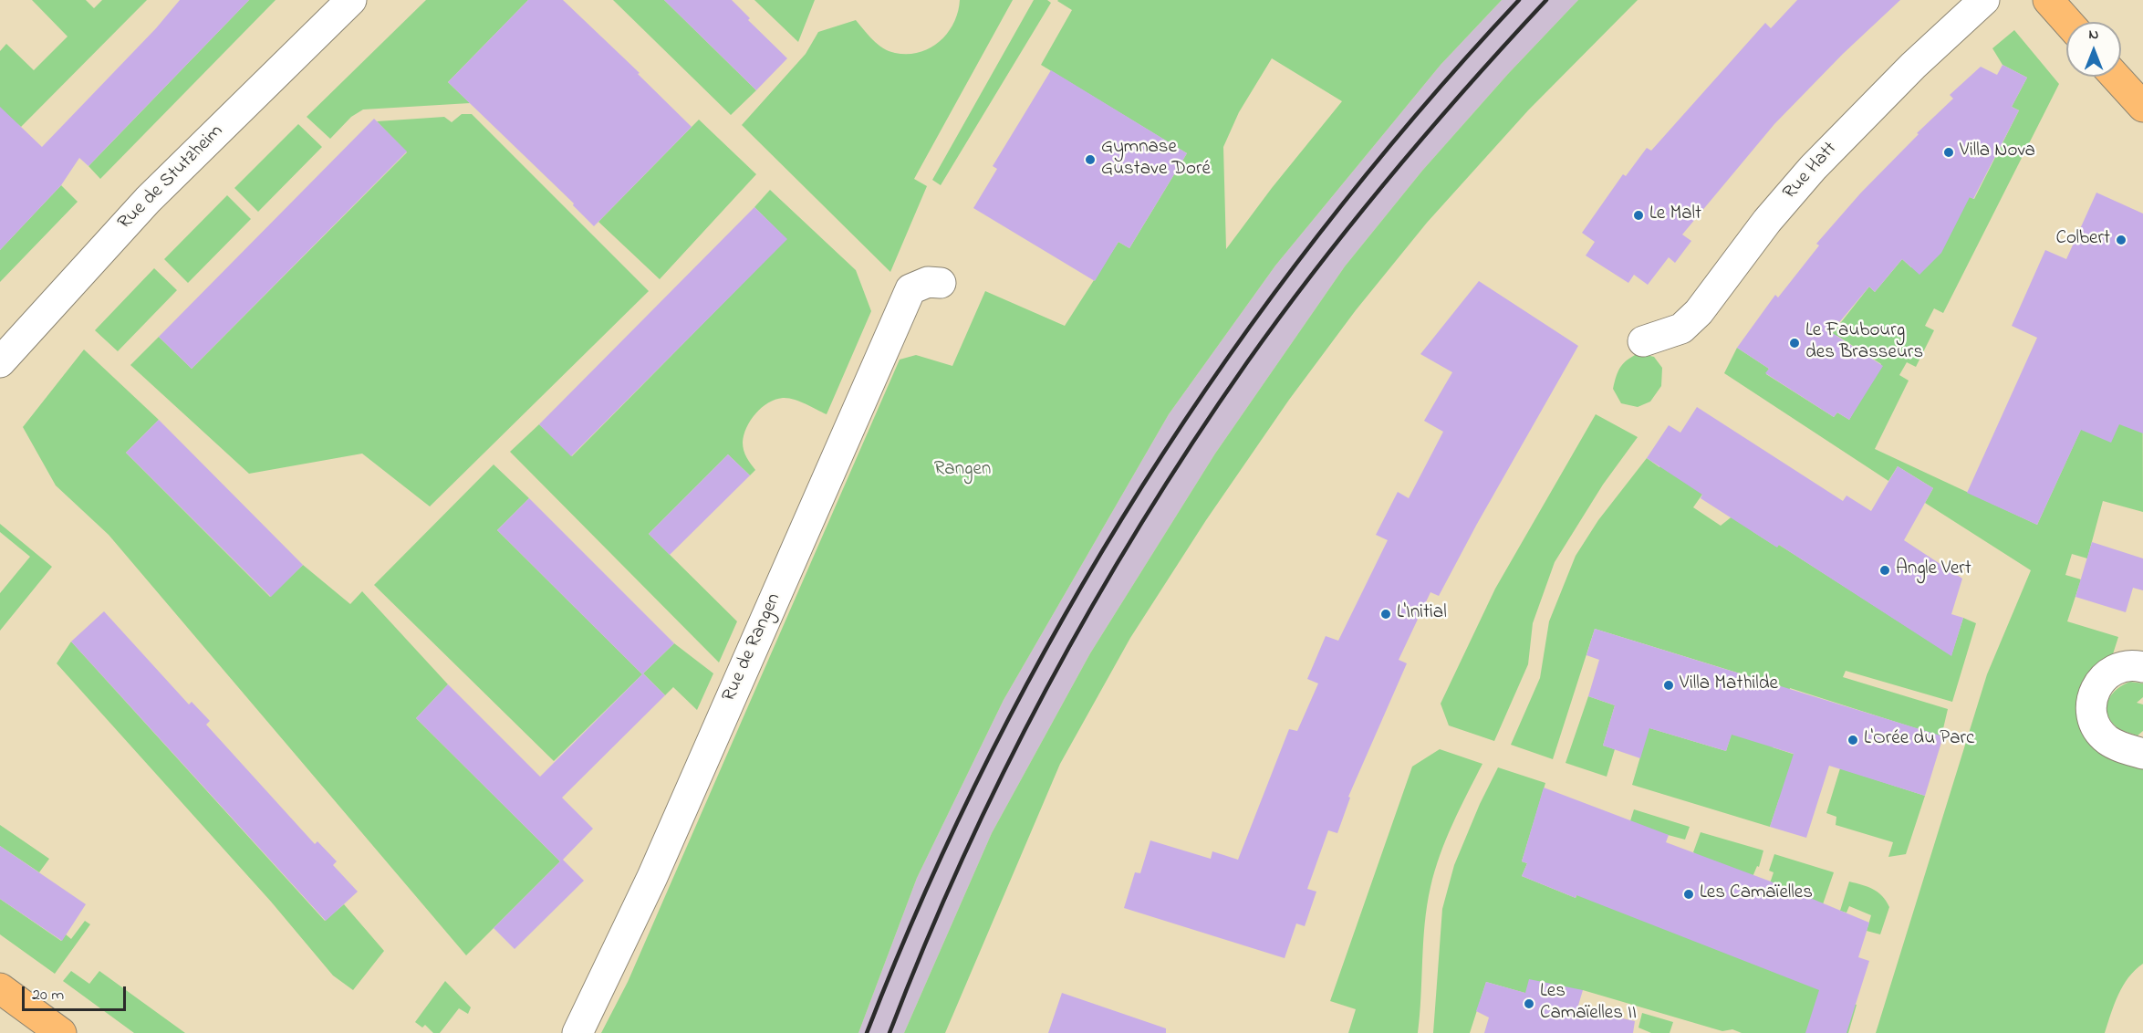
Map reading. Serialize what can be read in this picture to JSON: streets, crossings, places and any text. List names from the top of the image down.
{
  "streets": {
    "street": ["Rue Hatt", "Rue de Stutzheim", "Rue de Rangen"]
  },
  "parks": ["Rangen"],
  "places": [
    "Villa Nova",
    "Gymnase Gustave Doré",
    "Le Malt",
    "Colbert",
    "Le Faubourg des Brasseurs",
    "Angle Vert",
    "L'Initial",
    "Villa Mathilde",
    "L'Orée du Parc",
    "Les Camaïelles",
    "Les Camaïelles II"
  ],
  "scale_bar": "20 m",
  "north": "top"
}
